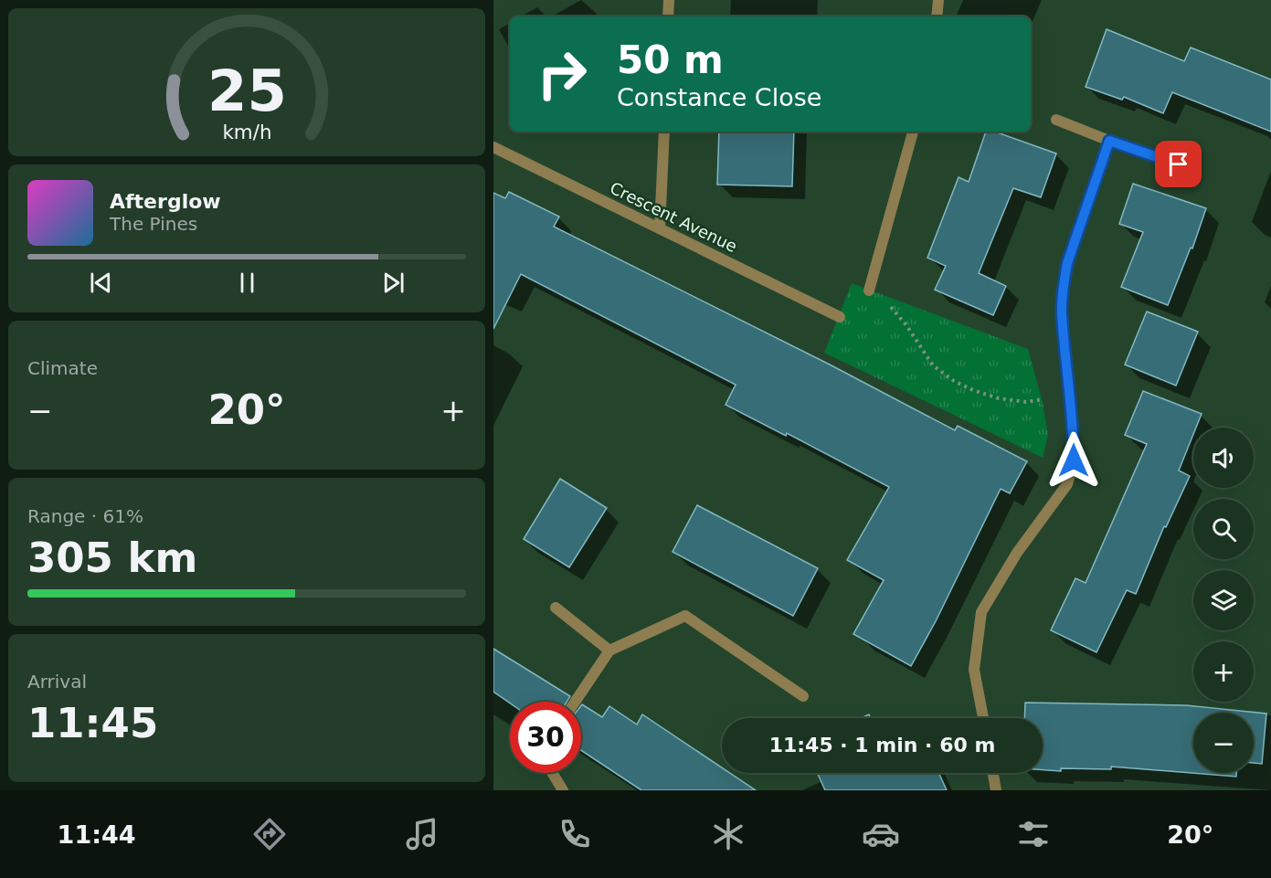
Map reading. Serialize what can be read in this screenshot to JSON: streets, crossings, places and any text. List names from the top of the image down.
{
  "streets": {
    "street": ["Crescent Avenue"]
  },
  "page": {
    "turn": ["50 m", "Constance Close"],
    "song": ["Afterglow", "The Pines"],
    "tile": [
      "Climate",
      ["Range · 61%", "305 km"],
      ["Arrival", "11:45"]
    ],
    "heat": ["−", "20°", "+"],
    "map_buttons": ["+", "−"],
    "limit": "30",
    "trip": "11:45 · 1 min · 60 m",
    "tabs": ["11:44", "20°"],
    "gauge": ["25", "km/h"]
  }
}
